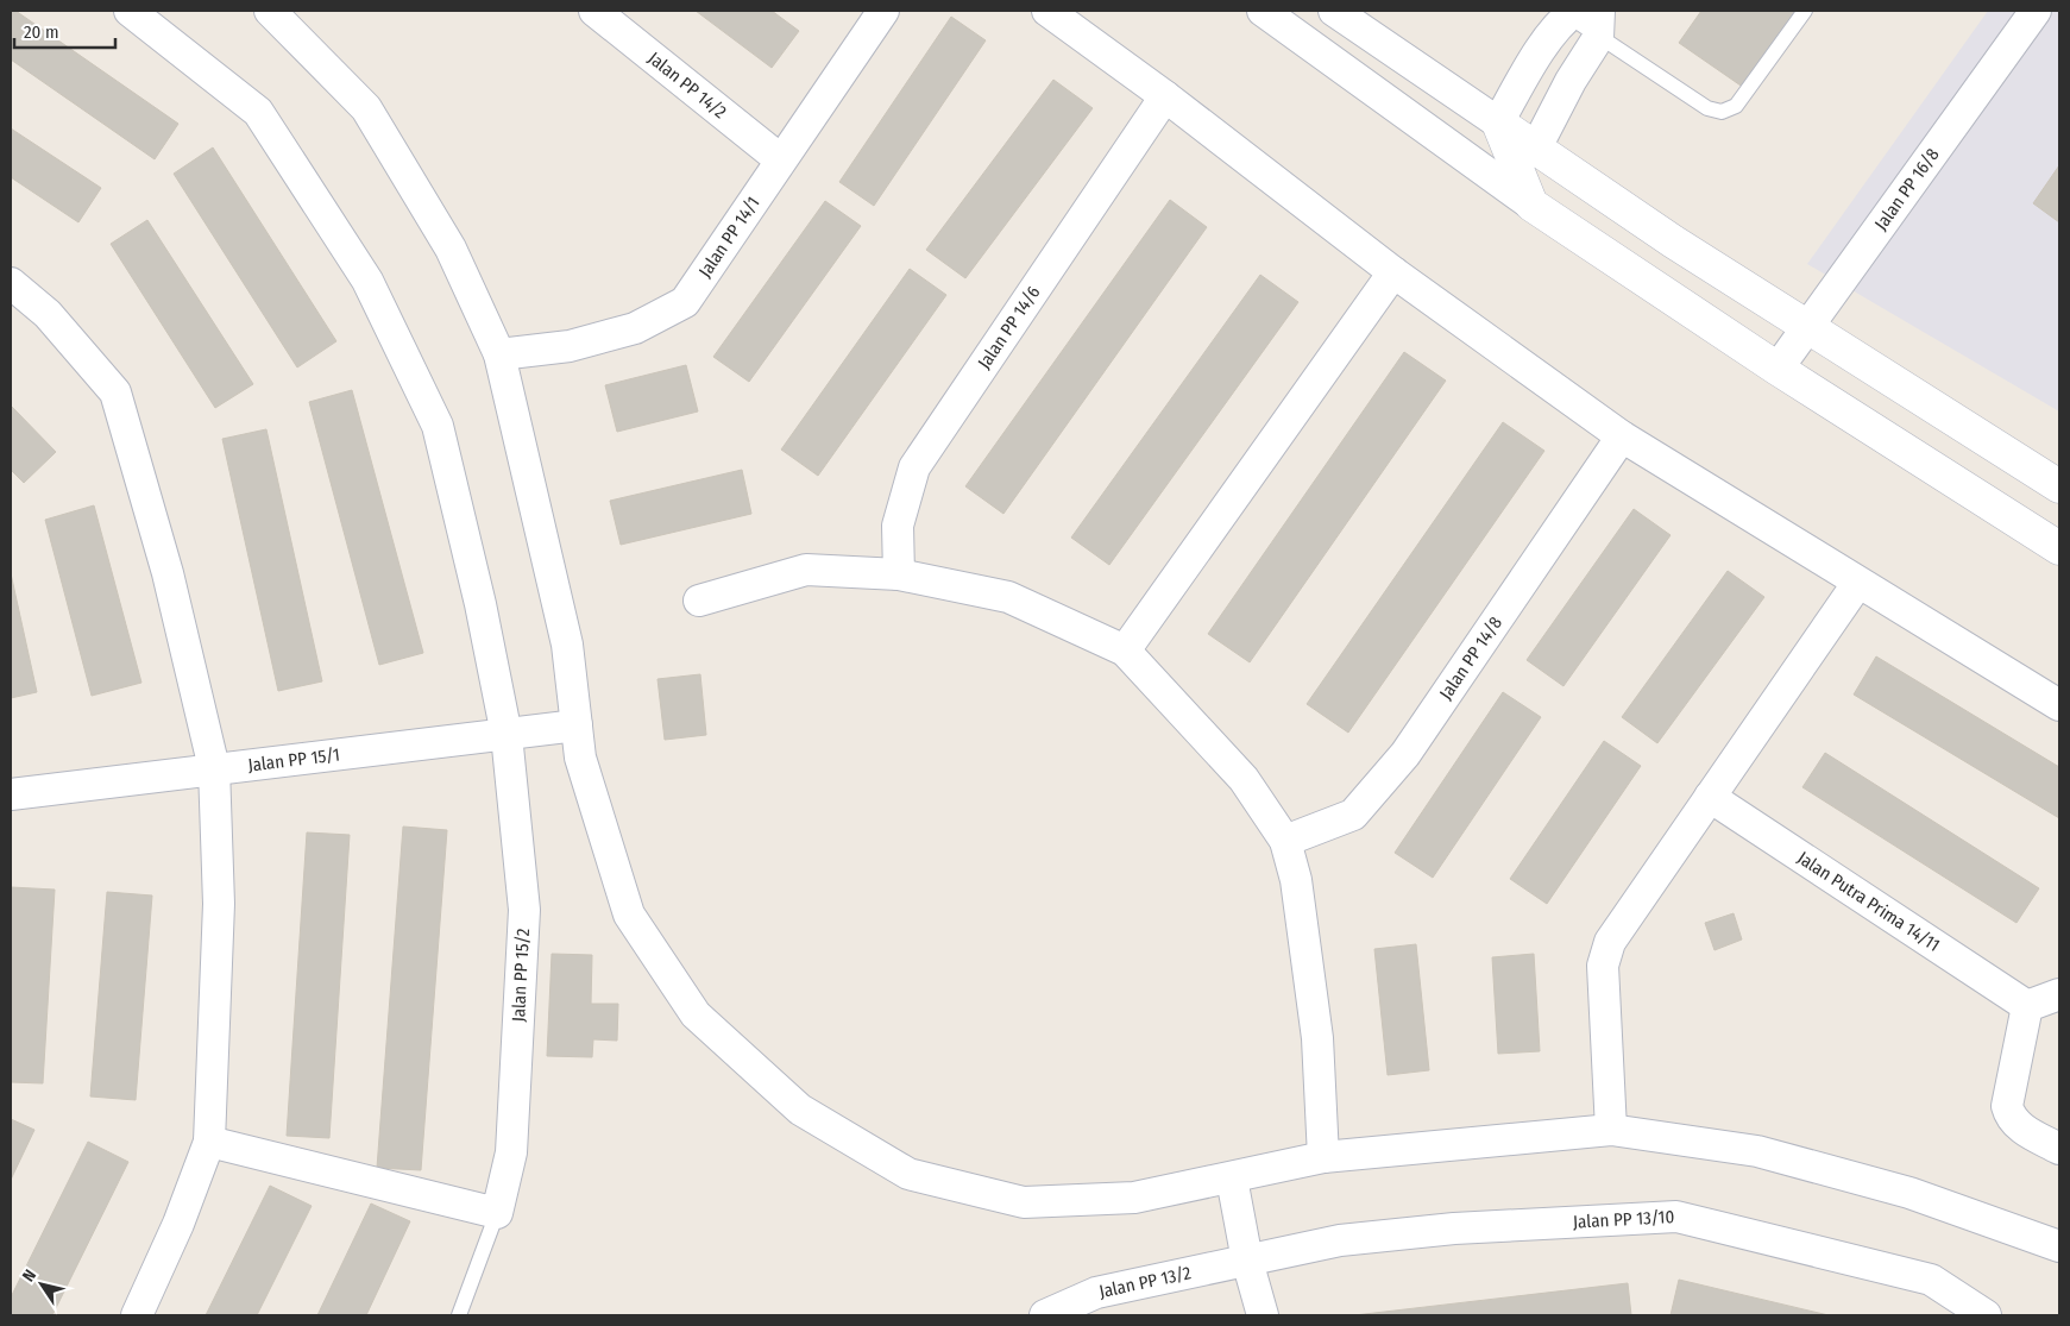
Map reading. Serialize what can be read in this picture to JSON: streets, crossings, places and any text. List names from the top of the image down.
{
  "streets": {
    "street": [
      "Jalan PP 14/2",
      "Jalan PP 16/8",
      "Jalan PP 14/1",
      "Jalan PP 14/6",
      "Jalan PP 14/8",
      "Jalan PP 15/1",
      "Jalan Putra Prima 14/11",
      "Jalan PP 15/2",
      "Jalan PP 13/10",
      "Jalan PP 13/2"
    ]
  },
  "crossings": [
    ["Jalan PP 14/2", "Jalan PP 14/1"],
    ["Jalan PP 15/1", "Jalan PP 15/2"],
    ["Jalan PP 13/10", "Jalan PP 13/2"]
  ],
  "scale_bar": "20 m",
  "north": "top left"
}
